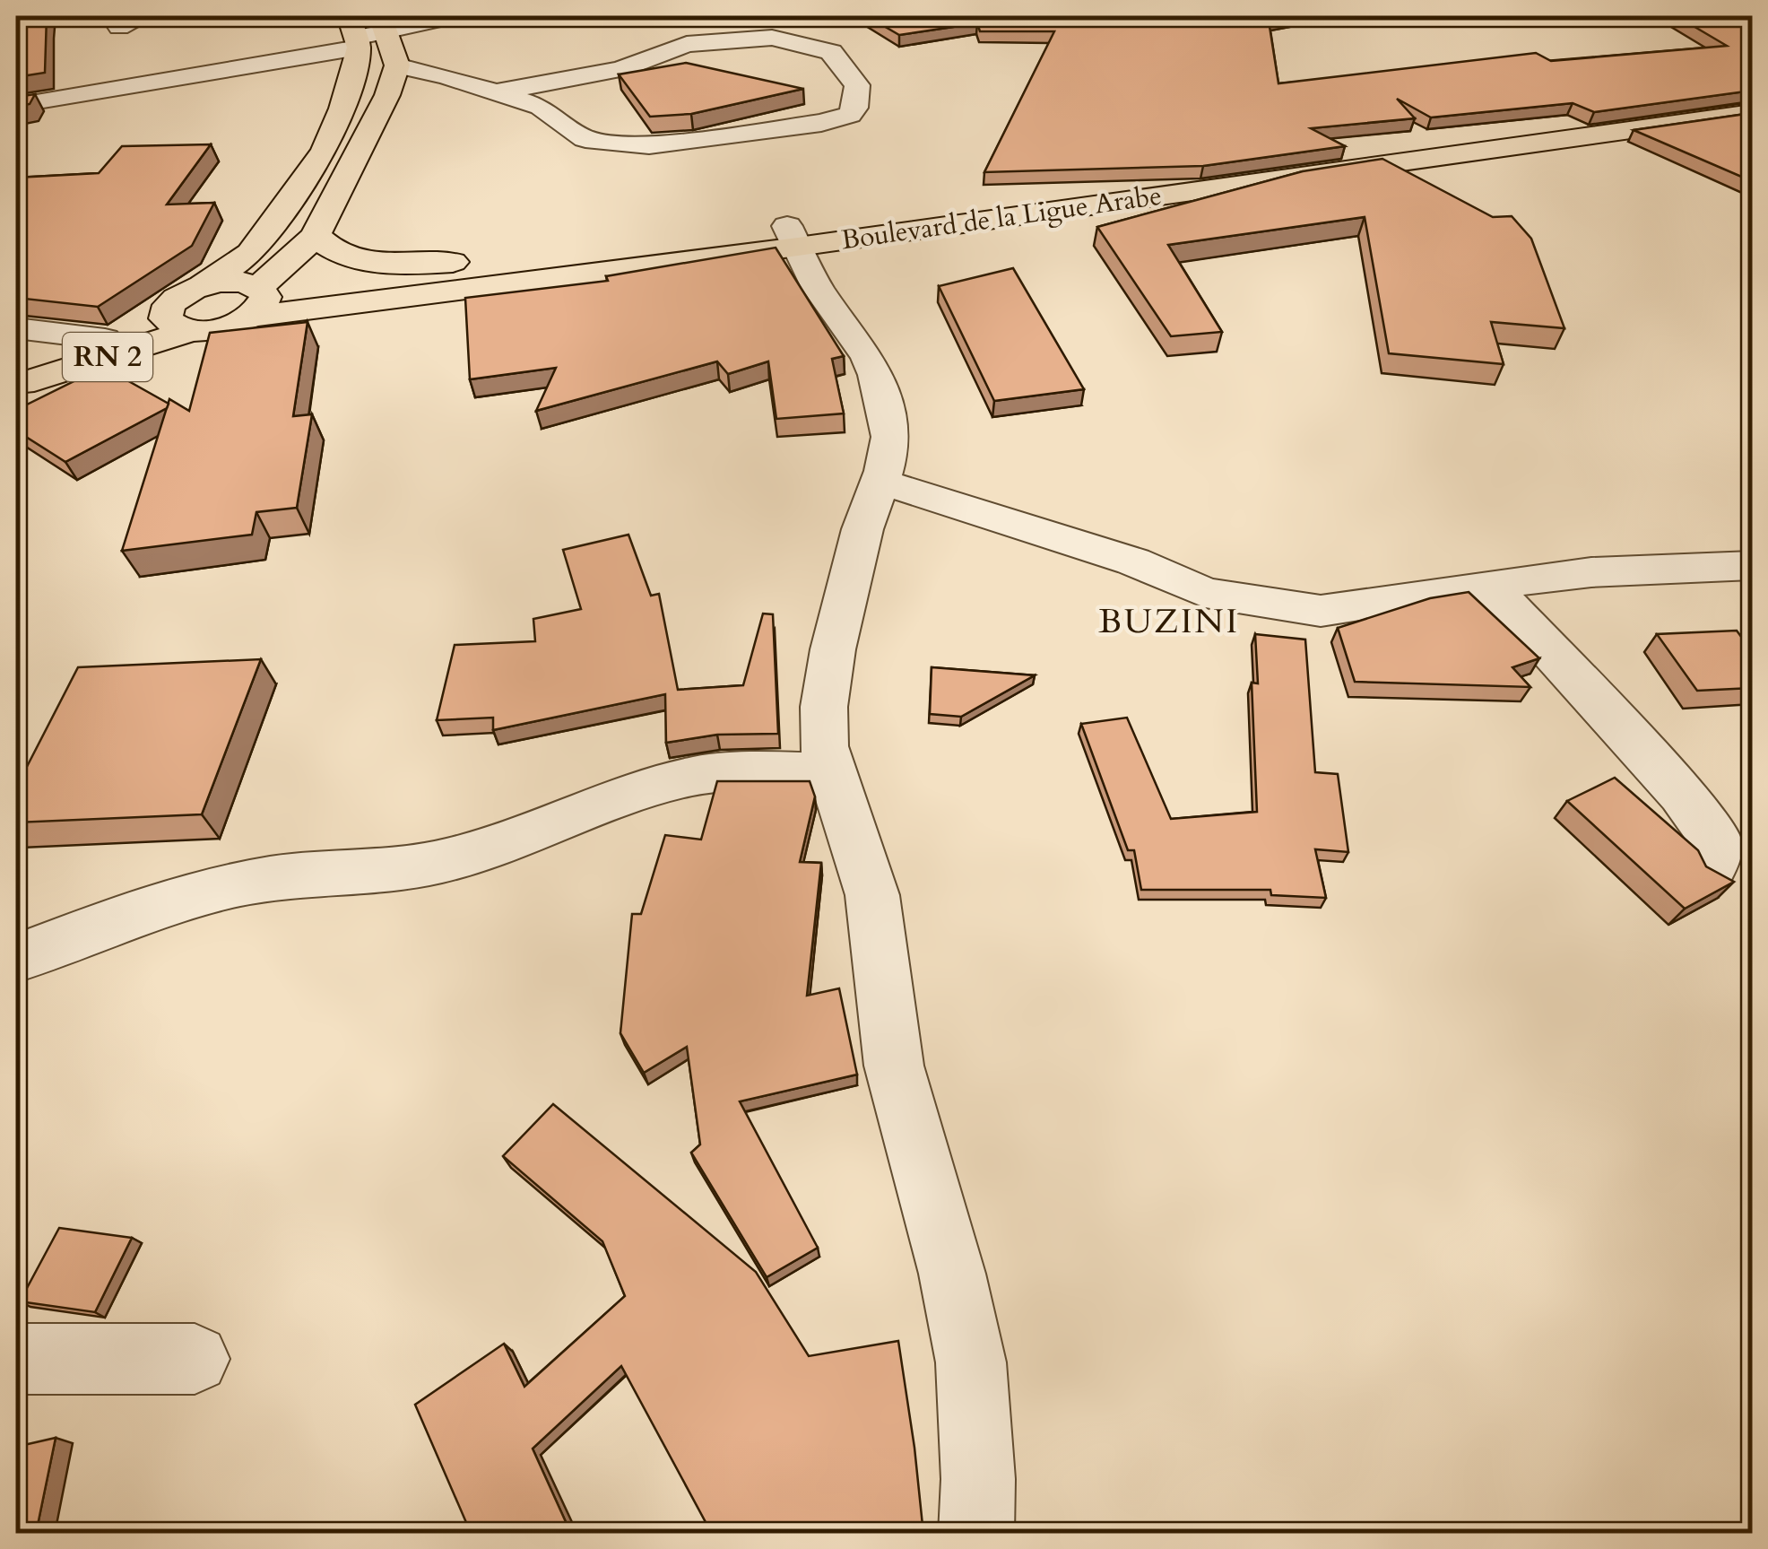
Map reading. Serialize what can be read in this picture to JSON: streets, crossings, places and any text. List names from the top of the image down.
{
  "streets": {
    "main road": ["Boulevard de la Ligue Arabe", "RN 2"]
  },
  "districts": ["BUZINI"]
}
